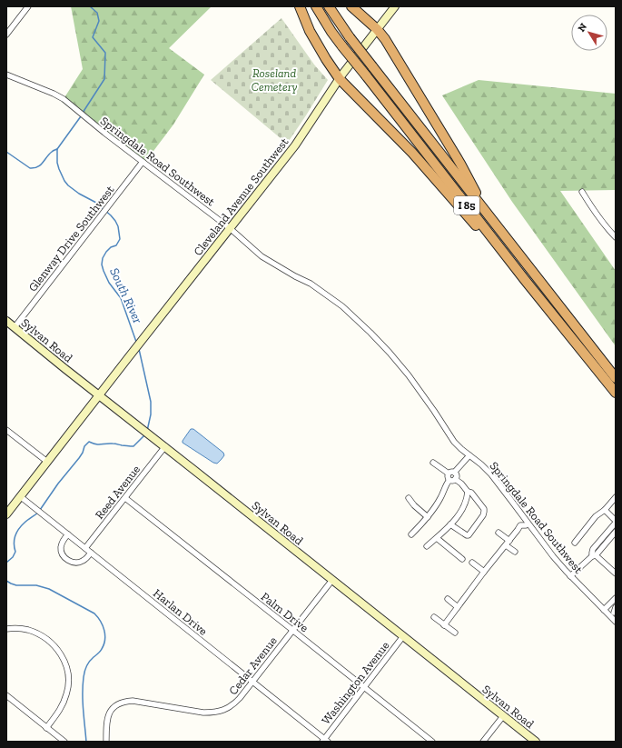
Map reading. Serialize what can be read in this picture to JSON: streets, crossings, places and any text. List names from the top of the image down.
{
  "streets": {
    "highway": ["I 85"],
    "main road": ["Cleveland Avenue Southwest", "Sylvan Road"],
    "street": [
      "Springdale Road Southwest",
      "Glenway Drive Southwest",
      "Reed Avenue",
      "Harlan Drive",
      "Palm Drive",
      "Cedar Avenue",
      "Washington Avenue"
    ]
  },
  "crossings": [
    ["Springdale Road Southwest", "Cleveland Avenue Southwest"],
    ["Springdale Road Southwest", "Glenway Drive Southwest"],
    ["Cleveland Avenue Southwest", "Sylvan Road"],
    ["Cleveland Avenue Southwest", "Harlan Drive"],
    ["Glenway Drive Southwest", "Sylvan Road"],
    ["Sylvan Road", "Reed Avenue"],
    ["Sylvan Road", "Cedar Avenue"],
    ["Sylvan Road", "Washington Avenue"],
    ["Reed Avenue", "Harlan Drive"],
    ["Reed Avenue", "Palm Drive"],
    ["Harlan Drive", "Cedar Avenue"],
    ["Harlan Drive", "Washington Avenue"],
    ["Palm Drive", "Cedar Avenue"],
    ["Palm Drive", "Washington Avenue"]
  ],
  "water": ["South River"],
  "parks": ["Roseland Cemetery"],
  "north": "top left"
}
